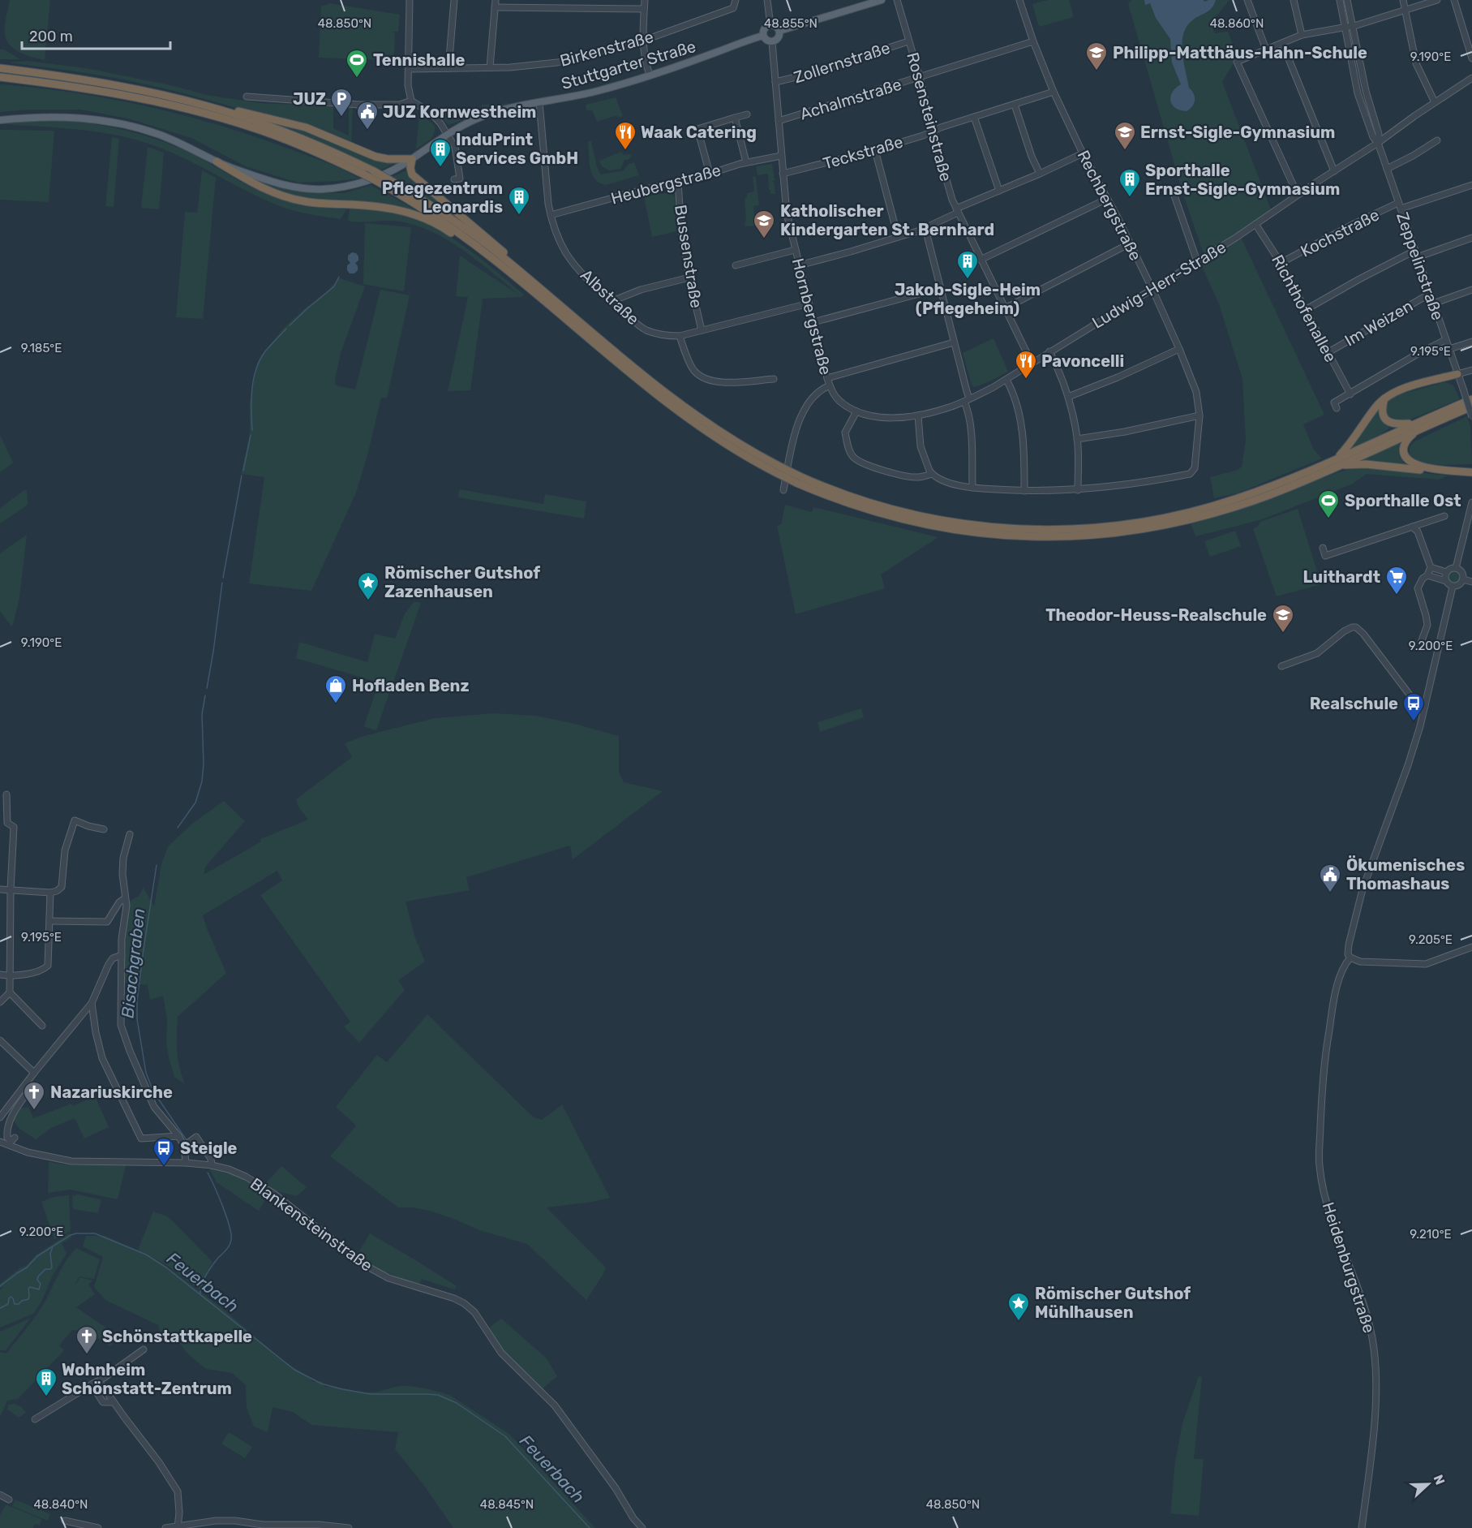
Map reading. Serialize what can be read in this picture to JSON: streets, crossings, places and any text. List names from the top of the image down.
{
  "streets": {
    "main road": ["Stuttgarter Straße"],
    "street": [
      "Birkenstraße",
      "Zollernstraße",
      "Achalmstraße",
      "Rosensteinstraße",
      "Teckstraße",
      "Heubergstraße",
      "Rechbergstraße",
      "Kochstraße",
      "Bussenstraße",
      "Zeppelinstraße",
      "Ludwig-Herr-Straße",
      "Albstraße",
      "Richthofenallee",
      "Hornbergstraße",
      "Im Weizen",
      "Blankensteinstraße",
      "Heidenburgstraße"
    ]
  },
  "crossings": [
    ["Zollernstraße", "Rosensteinstraße"],
    ["Zollernstraße", "Hornbergstraße"],
    ["Stuttgarter Straße", "Albstraße"],
    ["Stuttgarter Straße", "Hornbergstraße"],
    ["Achalmstraße", "Rosensteinstraße"],
    ["Achalmstraße", "Rechbergstraße"],
    ["Achalmstraße", "Hornbergstraße"],
    ["Rosensteinstraße", "Teckstraße"],
    ["Rosensteinstraße", "Ludwig-Herr-Straße"],
    ["Teckstraße", "Rechbergstraße"],
    ["Teckstraße", "Hornbergstraße"],
    ["Heubergstraße", "Bussenstraße"],
    ["Heubergstraße", "Albstraße"],
    ["Heubergstraße", "Hornbergstraße"],
    ["Rechbergstraße", "Ludwig-Herr-Straße"],
    ["Kochstraße", "Zeppelinstraße"],
    ["Kochstraße", "Richthofenallee"],
    ["Bussenstraße", "Albstraße"],
    ["Zeppelinstraße", "Ludwig-Herr-Straße"],
    ["Zeppelinstraße", "Im Weizen"],
    ["Ludwig-Herr-Straße", "Richthofenallee"],
    ["Ludwig-Herr-Straße", "Hornbergstraße"],
    ["Albstraße", "Hornbergstraße"],
    ["Richthofenallee", "Im Weizen"]
  ],
  "water": ["Bisachgraben", "Feuerbach"],
  "places": {
    "school or university": [
      "Philipp-Matthäus-Hahn-Schule",
      "Ernst-Sigle-Gymnasium",
      "Katholischer Kindergarten St. Bernhard",
      "Theodor-Heuss-Realschule"
    ],
    "sports": ["Tennishalle", "Sporthalle Ost"],
    "parking": ["JUZ"],
    "public building": ["JUZ Kornwestheim", "Ökumenisches Thomashaus"],
    "restaurant": ["Waak Catering", "Pavoncelli"],
    "building": [
      "InduPrint Services GmbH",
      "Sporthalle Ernst-Sigle-Gymnasium",
      "Pflegezentrum Leonardis",
      "Jakob-Sigle-Heim (Pflegeheim)",
      "Wohnheim Schönstatt-Zentrum"
    ],
    "supermarket": ["Luithardt"],
    "place": ["Römischer Gutshof Zazenhausen", "Römischer Gutshof Mühlhausen"],
    "shop": ["Hofladen Benz"],
    "bus stop": ["Realschule", "Steigle"],
    "church": ["Nazariuskirche", "Schönstattkapelle"]
  },
  "scale_bar": "200 m",
  "north": "right",
  "coordinates": [
    "48.860°N",
    "48.850°N",
    "48.855°N",
    "9.190°E",
    "9.185°E",
    "9.195°E",
    "9.200°E",
    "9.205°E",
    "9.210°E",
    "48.840°N",
    "48.845°N"
  ]
}
